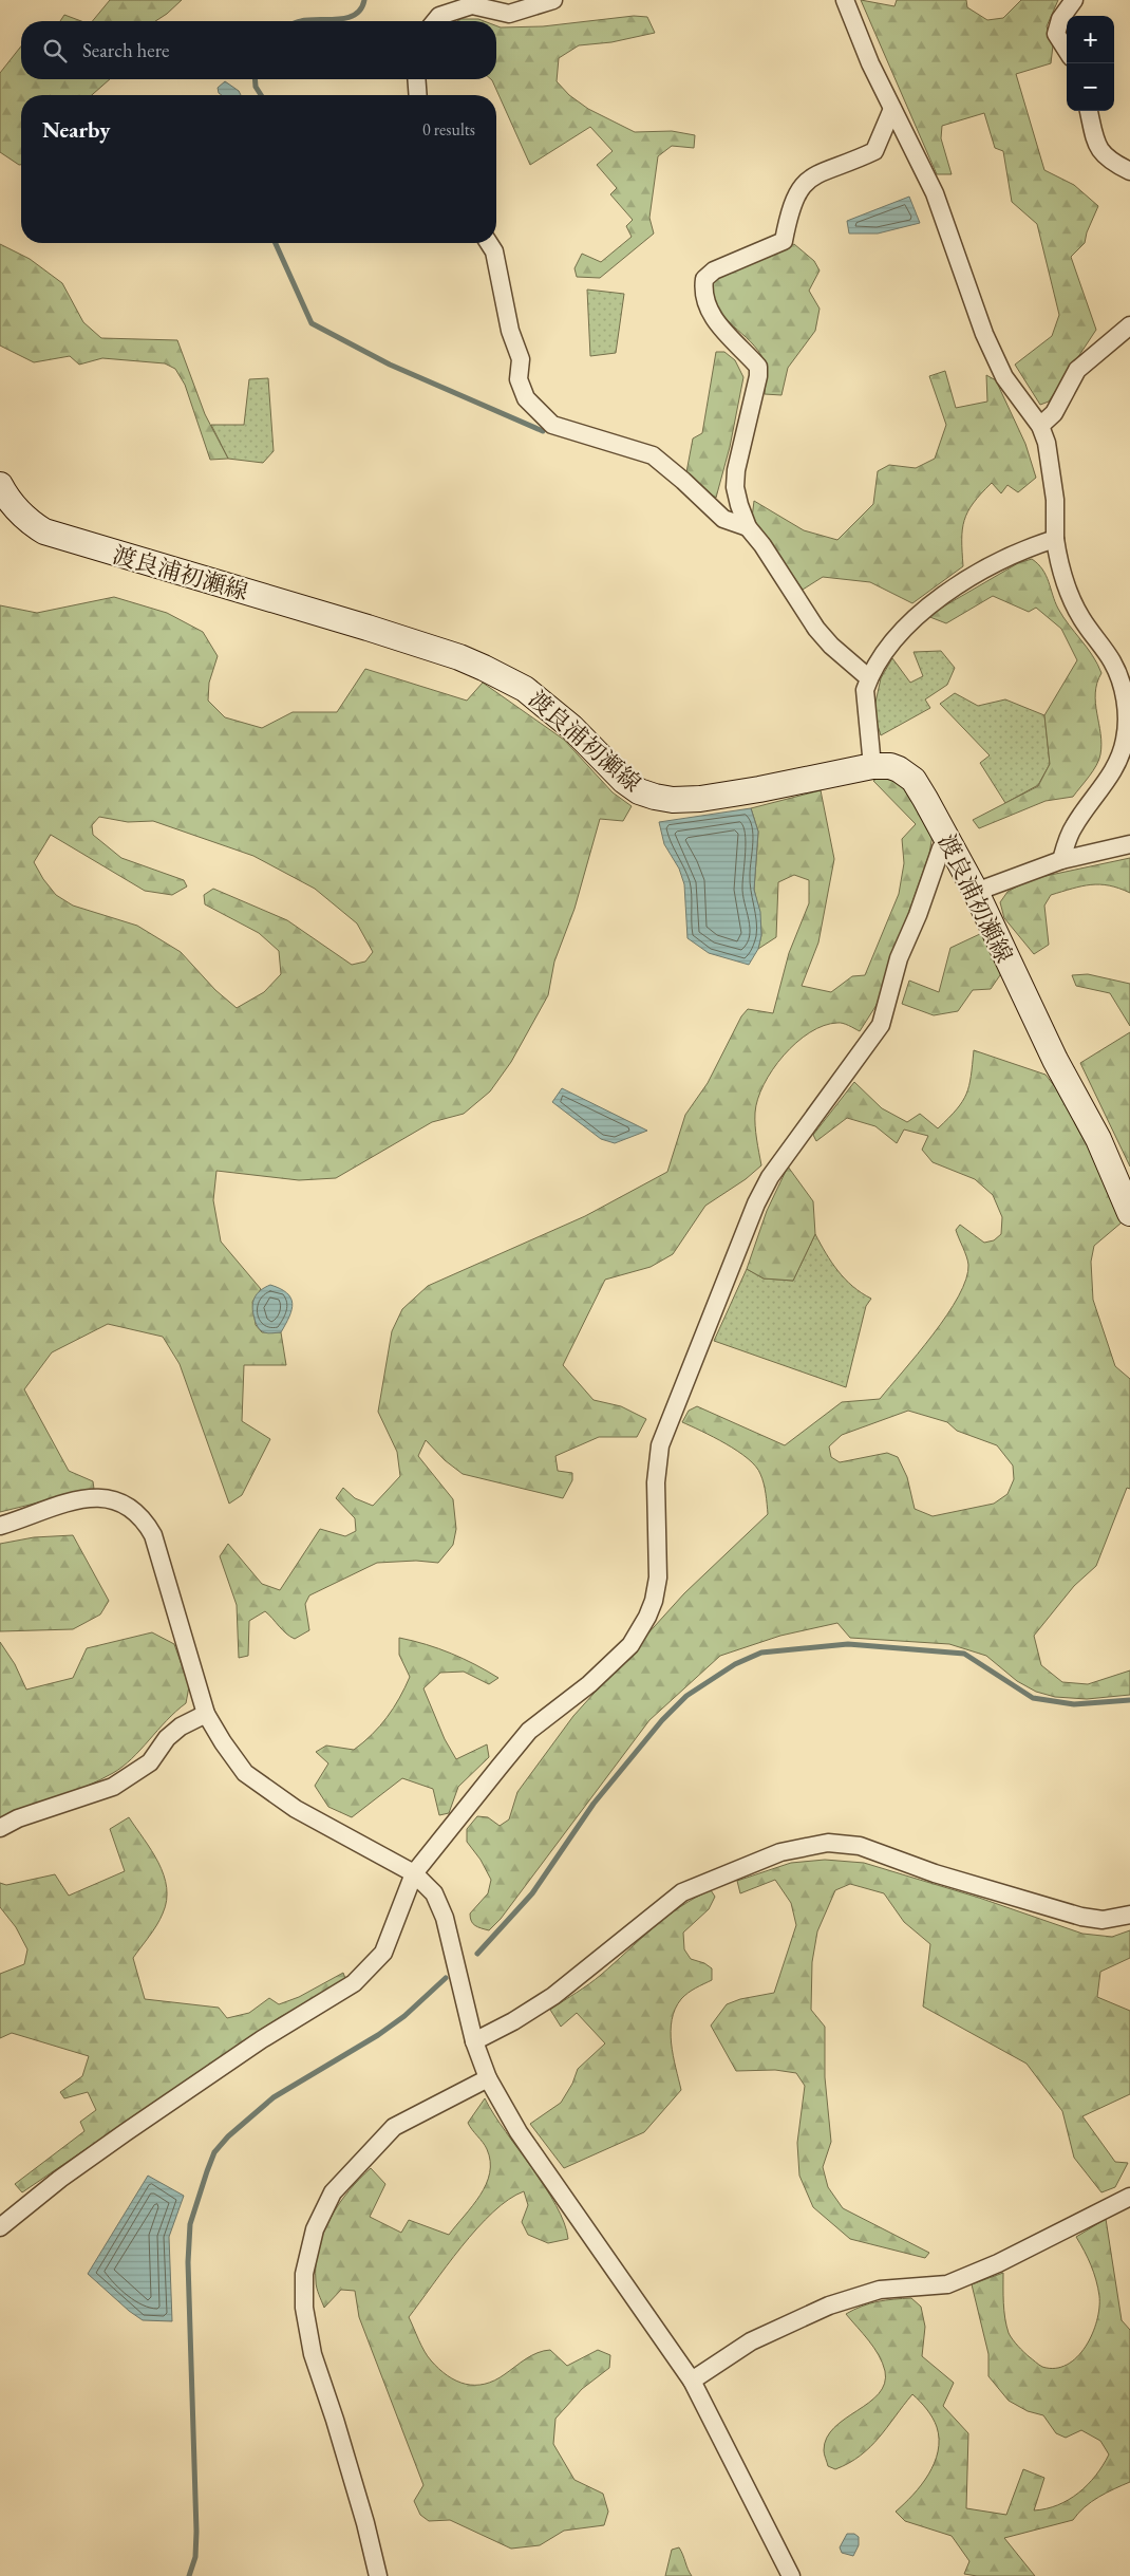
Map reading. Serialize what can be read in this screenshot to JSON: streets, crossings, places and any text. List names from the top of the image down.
{
  "streets": {
    "main road": ["渡良浦初瀬線"]
  },
  "page": {
    "map_buttons": ["+", "−"],
    "search": "Search here",
    "heading": ["Nearby", "0 results"]
  }
}
